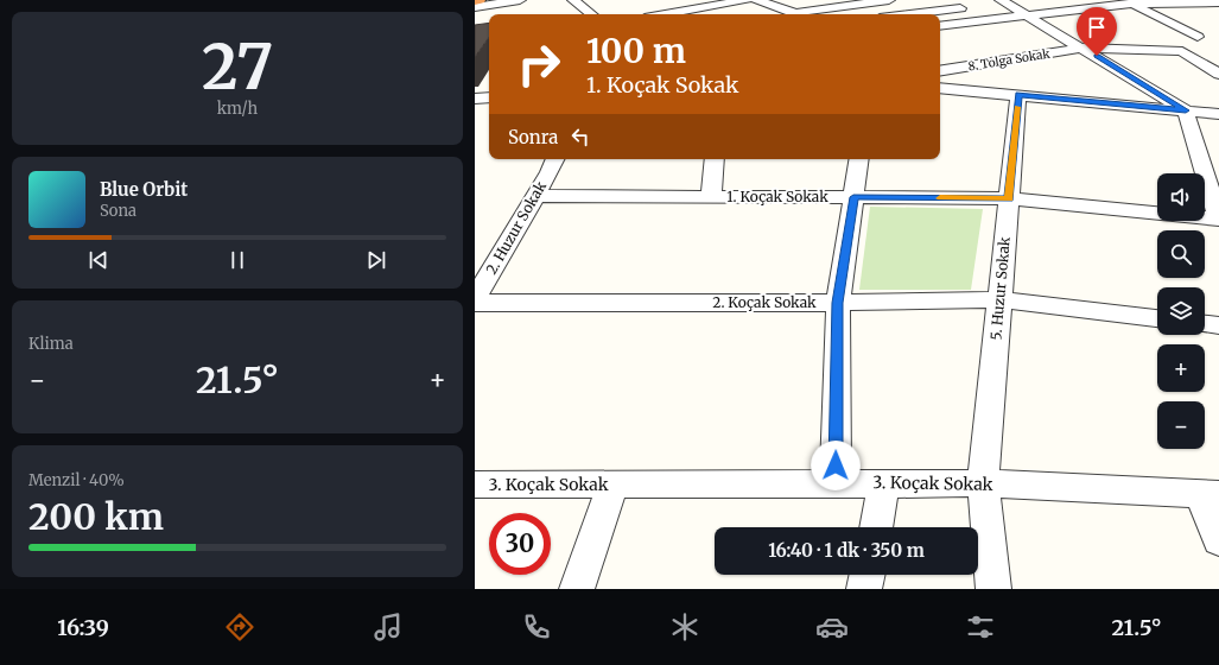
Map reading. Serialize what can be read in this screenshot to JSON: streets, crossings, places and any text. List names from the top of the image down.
{
  "streets": {
    "street": [
      "8. Tolga Sokak",
      "1. Koçak Sokak",
      "2. Huzur Sokak",
      "5. Huzur Sokak",
      "2. Koçak Sokak",
      "3. Koçak Sokak"
    ]
  },
  "crossings": [
    ["1. Koçak Sokak", "2. Huzur Sokak"],
    ["1. Koçak Sokak", "5. Huzur Sokak"],
    ["2. Huzur Sokak", "2. Koçak Sokak"],
    ["5. Huzur Sokak", "2. Koçak Sokak"],
    ["5. Huzur Sokak", "3. Koçak Sokak"]
  ],
  "page": {
    "tile": [
      ["27", "km/h"],
      "Klima",
      ["Menzil · 40%", "200 km"]
    ],
    "turn": ["100 m", "1. Koçak Sokak"],
    "then": "Sonra",
    "song": ["Blue Orbit", "Sona"],
    "map_buttons": ["+", "−"],
    "heat": ["−", "21.5°", "+"],
    "limit": "30",
    "trip": "16:40 · 1 dk · 350 m",
    "tabs": ["16:39", "21.5°"]
  }
}
